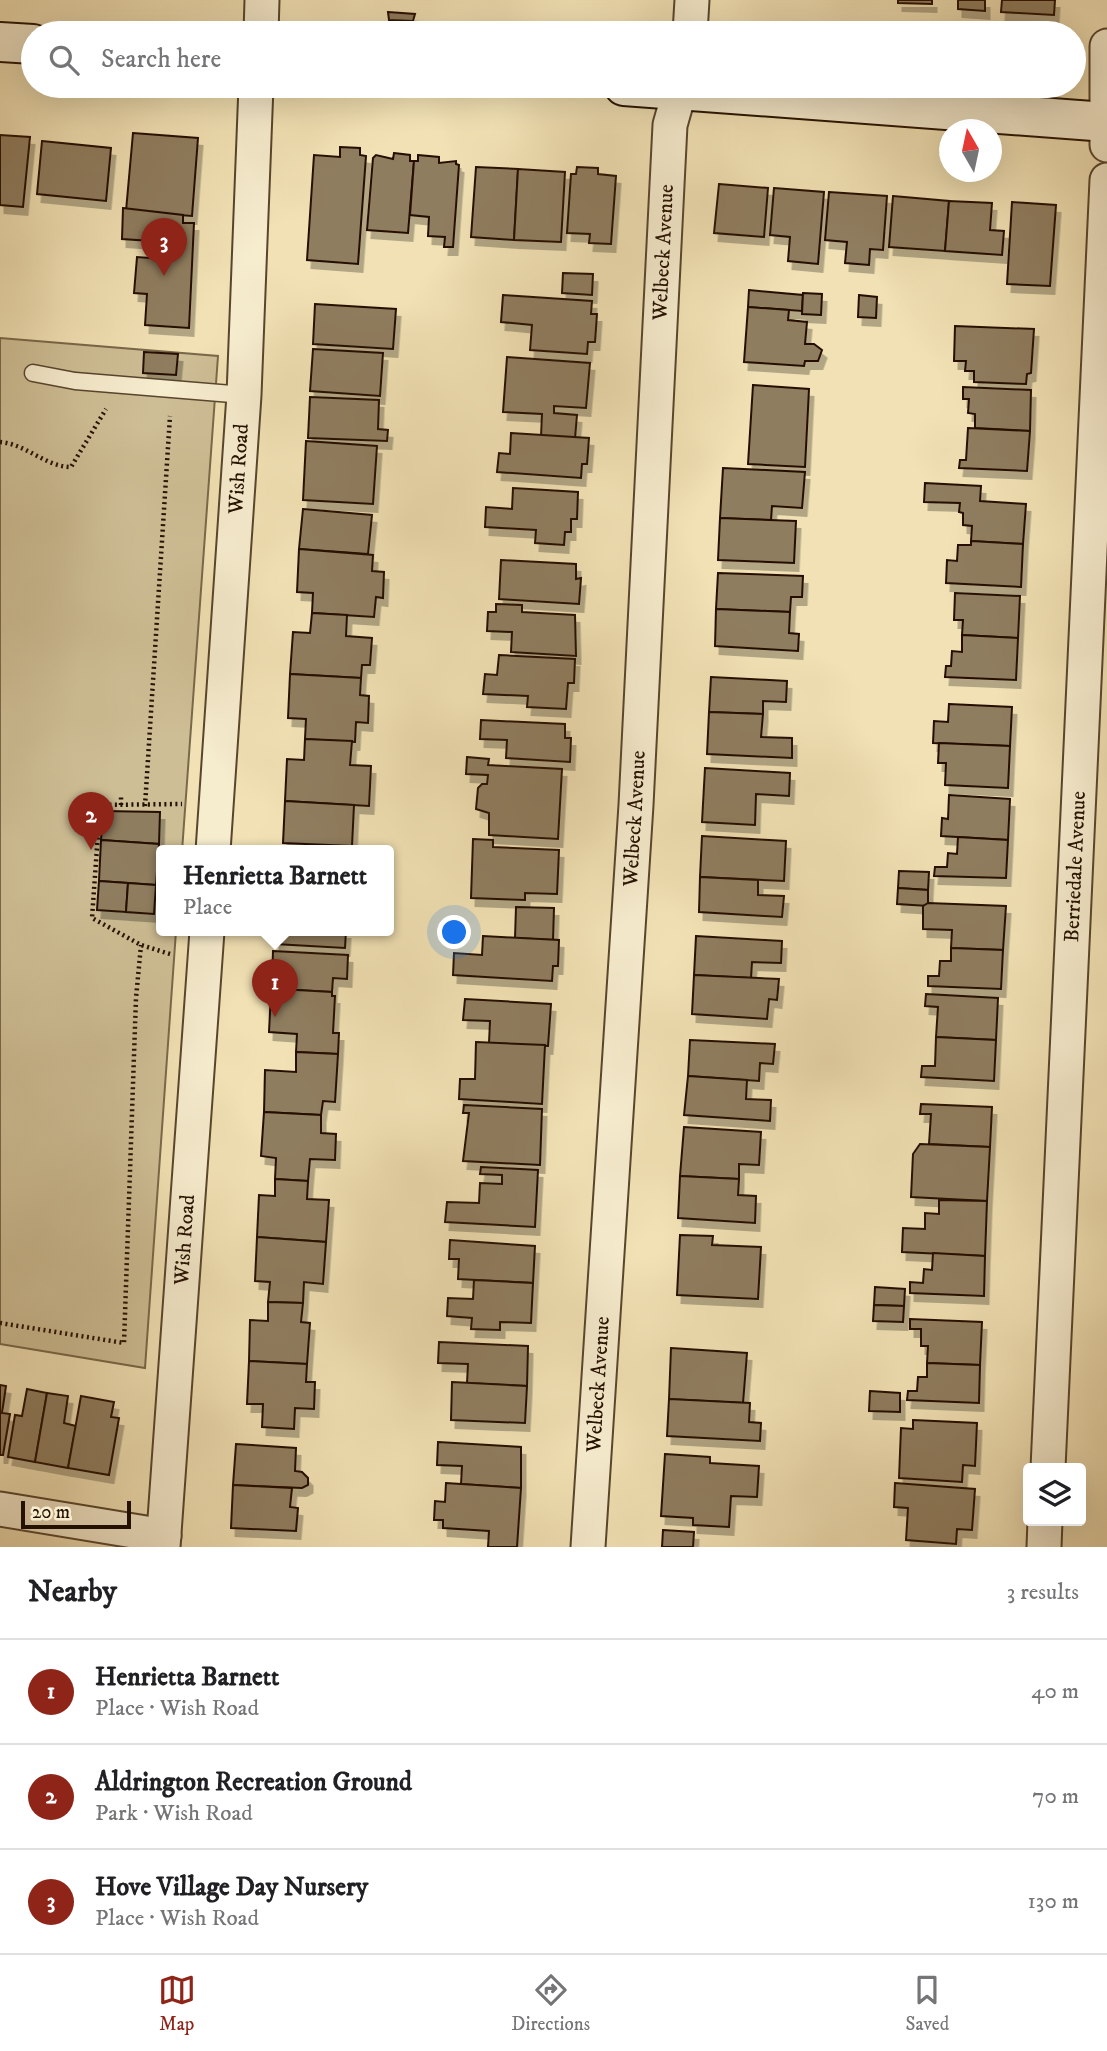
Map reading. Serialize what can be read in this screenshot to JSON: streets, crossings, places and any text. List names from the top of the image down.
{
  "streets": {
    "street": ["Welbeck Avenue", "Wish Road", "Berriedale Avenue"]
  },
  "scale_bar": "20 m",
  "north": "top",
  "page": {
    "search": "Search here",
    "pins": ["3", "2", "1"],
    "popup": ["Henrietta Barnett", "Place"],
    "scale": "20 m",
    "heading": ["Nearby", "3 results"],
    "list": [
      {
        "mark": "1",
        "name": "Henrietta Barnett",
        "note": "Place · Wish Road",
        "value": "40 m"
      },
      {
        "mark": "2",
        "name": "Aldrington Recreation Ground",
        "note": "Park · Wish Road",
        "value": "70 m"
      },
      {
        "mark": "3",
        "name": "Hove Village Day Nursery",
        "note": "Place · Wish Road",
        "value": "130 m"
      }
    ],
    "nav": ["Map", "Directions", "Saved"]
  }
}
